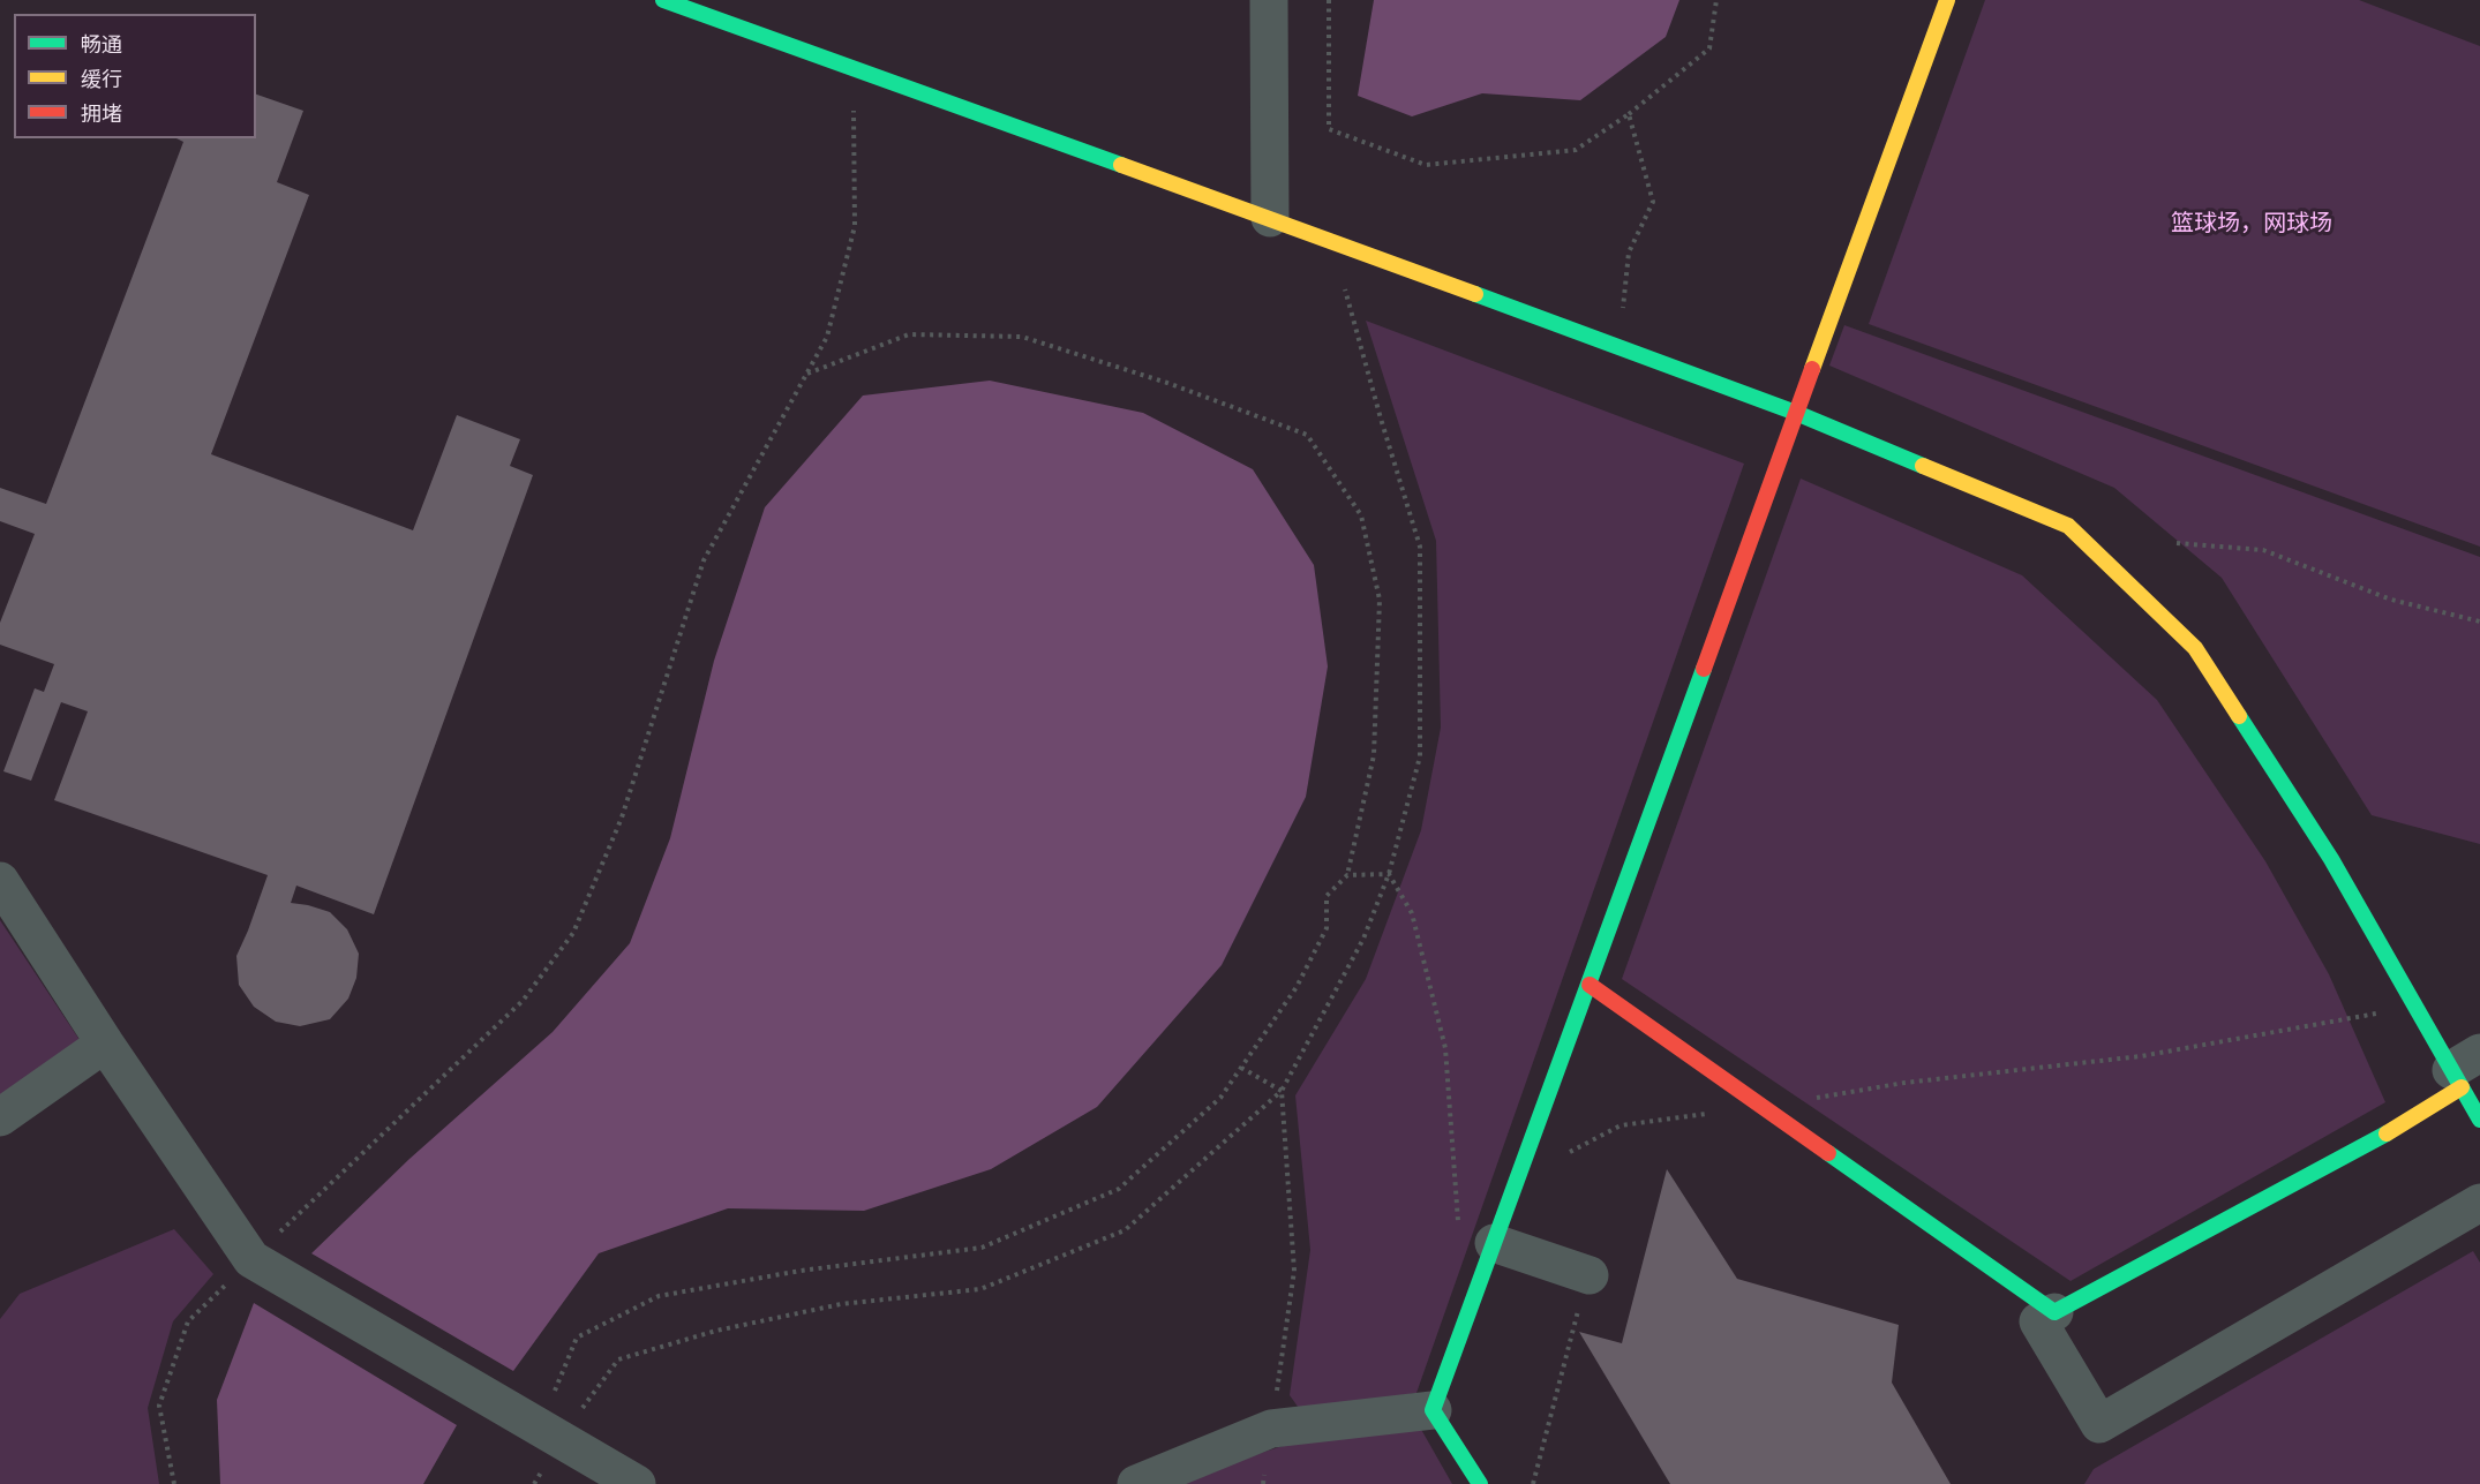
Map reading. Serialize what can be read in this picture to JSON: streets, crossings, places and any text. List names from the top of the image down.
{
  "parks": ["篮球场，网球场"],
  "legend": ["畅通", "缓行", "拥堵"]
}
